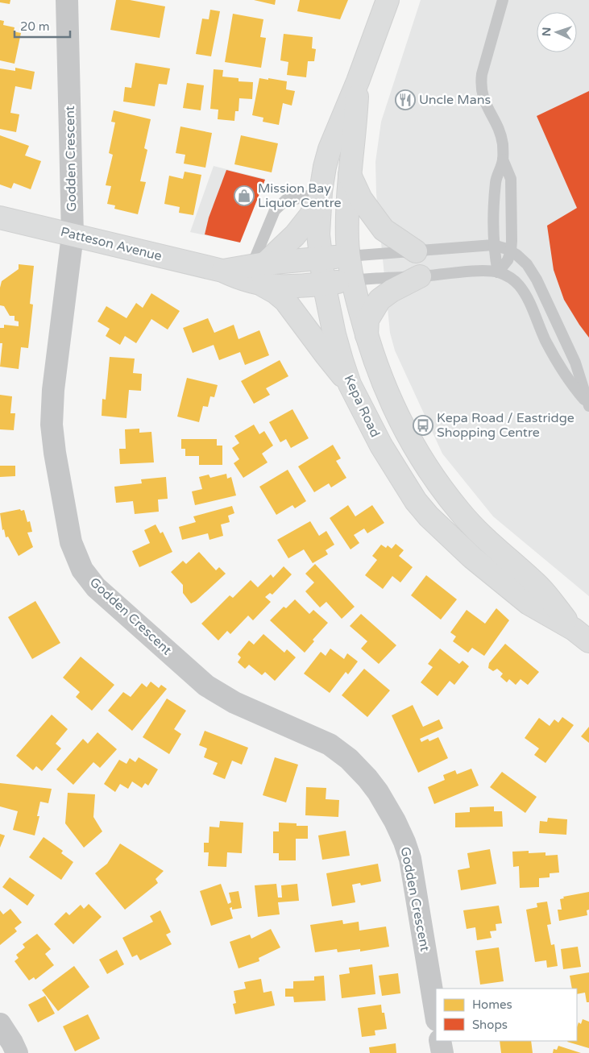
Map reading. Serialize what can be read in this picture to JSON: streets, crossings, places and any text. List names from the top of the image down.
{
  "streets": {
    "main road": ["Patteson Avenue", "Kepa Road"],
    "street": ["Godden Crescent"]
  },
  "crossings": [
    ["Godden Crescent", "Patteson Avenue"],
    ["Patteson Avenue", "Kepa Road"]
  ],
  "places": {
    "restaurant": ["Uncle Mans"],
    "shop": ["Mission Bay Liquor Centre"],
    "bus stop": ["Kepa Road / Eastridge Shopping Centre"]
  },
  "legend": ["Homes", "Shops"],
  "scale_bar": "20 m",
  "north": "left"
}
